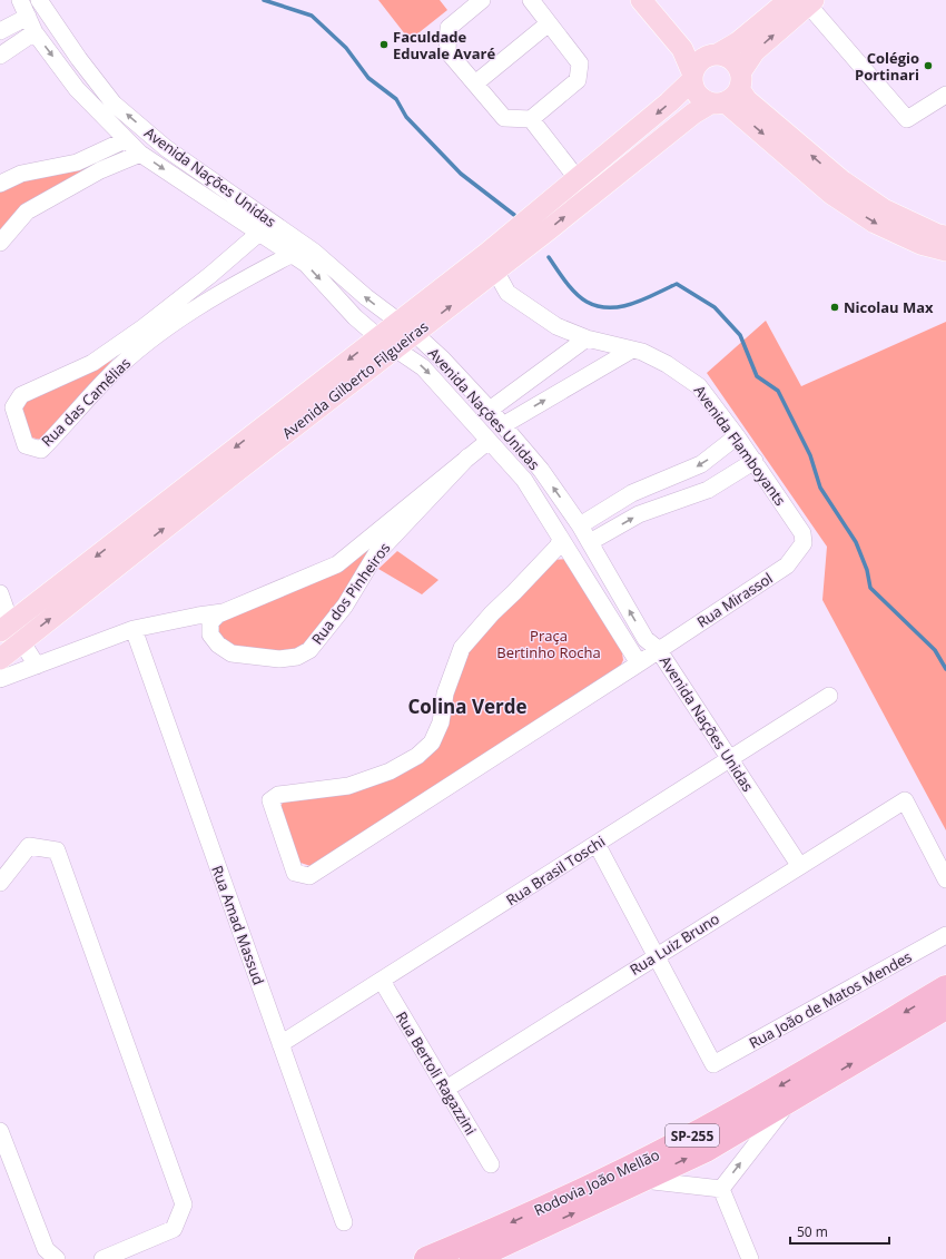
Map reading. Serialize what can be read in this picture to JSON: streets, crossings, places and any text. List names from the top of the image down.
{
  "streets": {
    "highway": ["SP-255", "Rodovia João Mellão"],
    "main road": ["Avenida Gilberto Filgueiras"],
    "street": [
      "Avenida Nações Unidas",
      "Rua das Camélias",
      "Avenida Flamboyants",
      "Rua dos Pinheiros",
      "Rua Mirassol",
      "Rua Brasil Toschi",
      "Rua Amad Massud",
      "Rua Luiz Bruno",
      "Rua João de Matos Mendes",
      "Rua Bertoli Ragazzini"
    ]
  },
  "crossings": [
    ["Avenida Nações Unidas", "Avenida Gilberto Filgueiras"],
    ["Avenida Nações Unidas", "Rua das Camélias"],
    ["Avenida Nações Unidas", "Rua dos Pinheiros"],
    ["Avenida Nações Unidas", "Rua Mirassol"],
    ["Avenida Nações Unidas", "Rua Brasil Toschi"],
    ["Avenida Nações Unidas", "Rua Luiz Bruno"],
    ["Avenida Gilberto Filgueiras", "Avenida Flamboyants"],
    ["Avenida Flamboyants", "Rua Mirassol"],
    ["Rua dos Pinheiros", "Rua Amad Massud"],
    ["Rua Brasil Toschi", "Rua Amad Massud"],
    ["Rua Brasil Toschi", "Rua Bertoli Ragazzini"],
    ["Rua Luiz Bruno", "Rua João de Matos Mendes"],
    ["Rua Luiz Bruno", "Rua Bertoli Ragazzini"]
  ],
  "districts": ["Colina Verde"],
  "parks": ["Praça Bertinho Rocha"],
  "places": ["Faculdade Eduvale Avaré", "Colégio Portinari", "Nicolau Max"],
  "scale_bar": "50 m"
}
